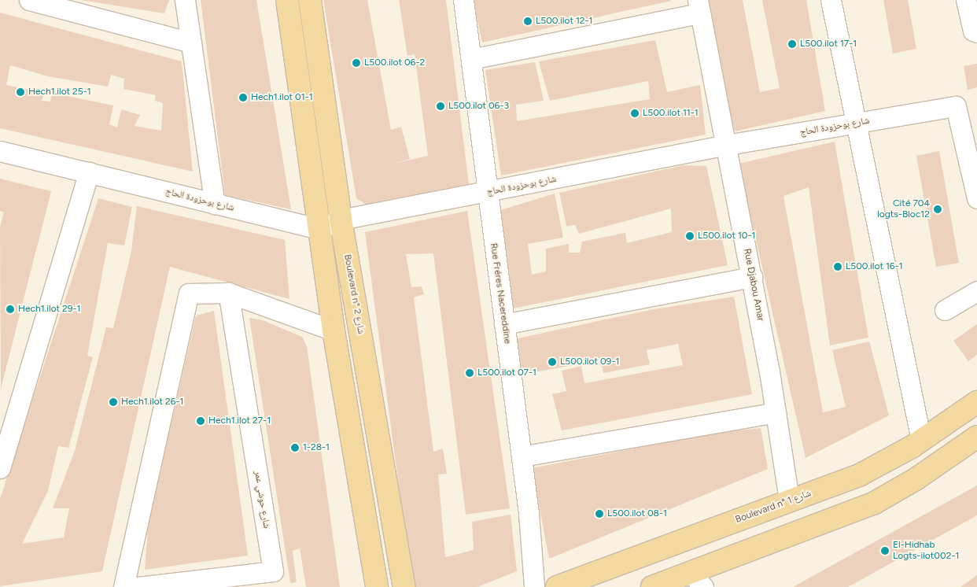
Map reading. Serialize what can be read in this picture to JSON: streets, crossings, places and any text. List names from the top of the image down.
{
  "streets": {
    "main road": ["Boulevard n° شارع 2", "Boulevard n° شارع 1"],
    "street": [
      "شارع بوحزودة الحاج",
      "Rue Djabou Amar",
      "Rue Fréres Nacereddine",
      "شارع حوشي عمر"
    ]
  },
  "crossings": [
    ["شارع بوحزودة الحاج", "Rue Djabou Amar"],
    ["شارع بوحزودة الحاج", "Rue Fréres Nacereddine"],
    ["شارع بوحزودة الحاج", "Boulevard n° شارع 2"],
    ["Rue Djabou Amar", "Boulevard n° شارع 1"]
  ],
  "places": [
    "L500.ilot 12-1",
    "L500.ilot 17-1",
    "L500.ilot 06-2",
    "Hech1.ilot 25-1",
    "Hech1.ilot 01-1",
    "L500.ilot 06-3",
    "L500.ilot 11-1",
    "Cité 704 logts-Bloc12",
    "L500.ilot 10-1",
    "L500.ilot 16-1",
    "Hech1.ilot 29-1",
    "L500.ilot 09-1",
    "L500.ilot 07-1",
    "Hech1.ilot 26-1",
    "Hech1.ilot 27-1",
    "1-28-1",
    "L500.ilot 08-1",
    "El-Hidhab Logts-ilot002-1"
  ]
}
